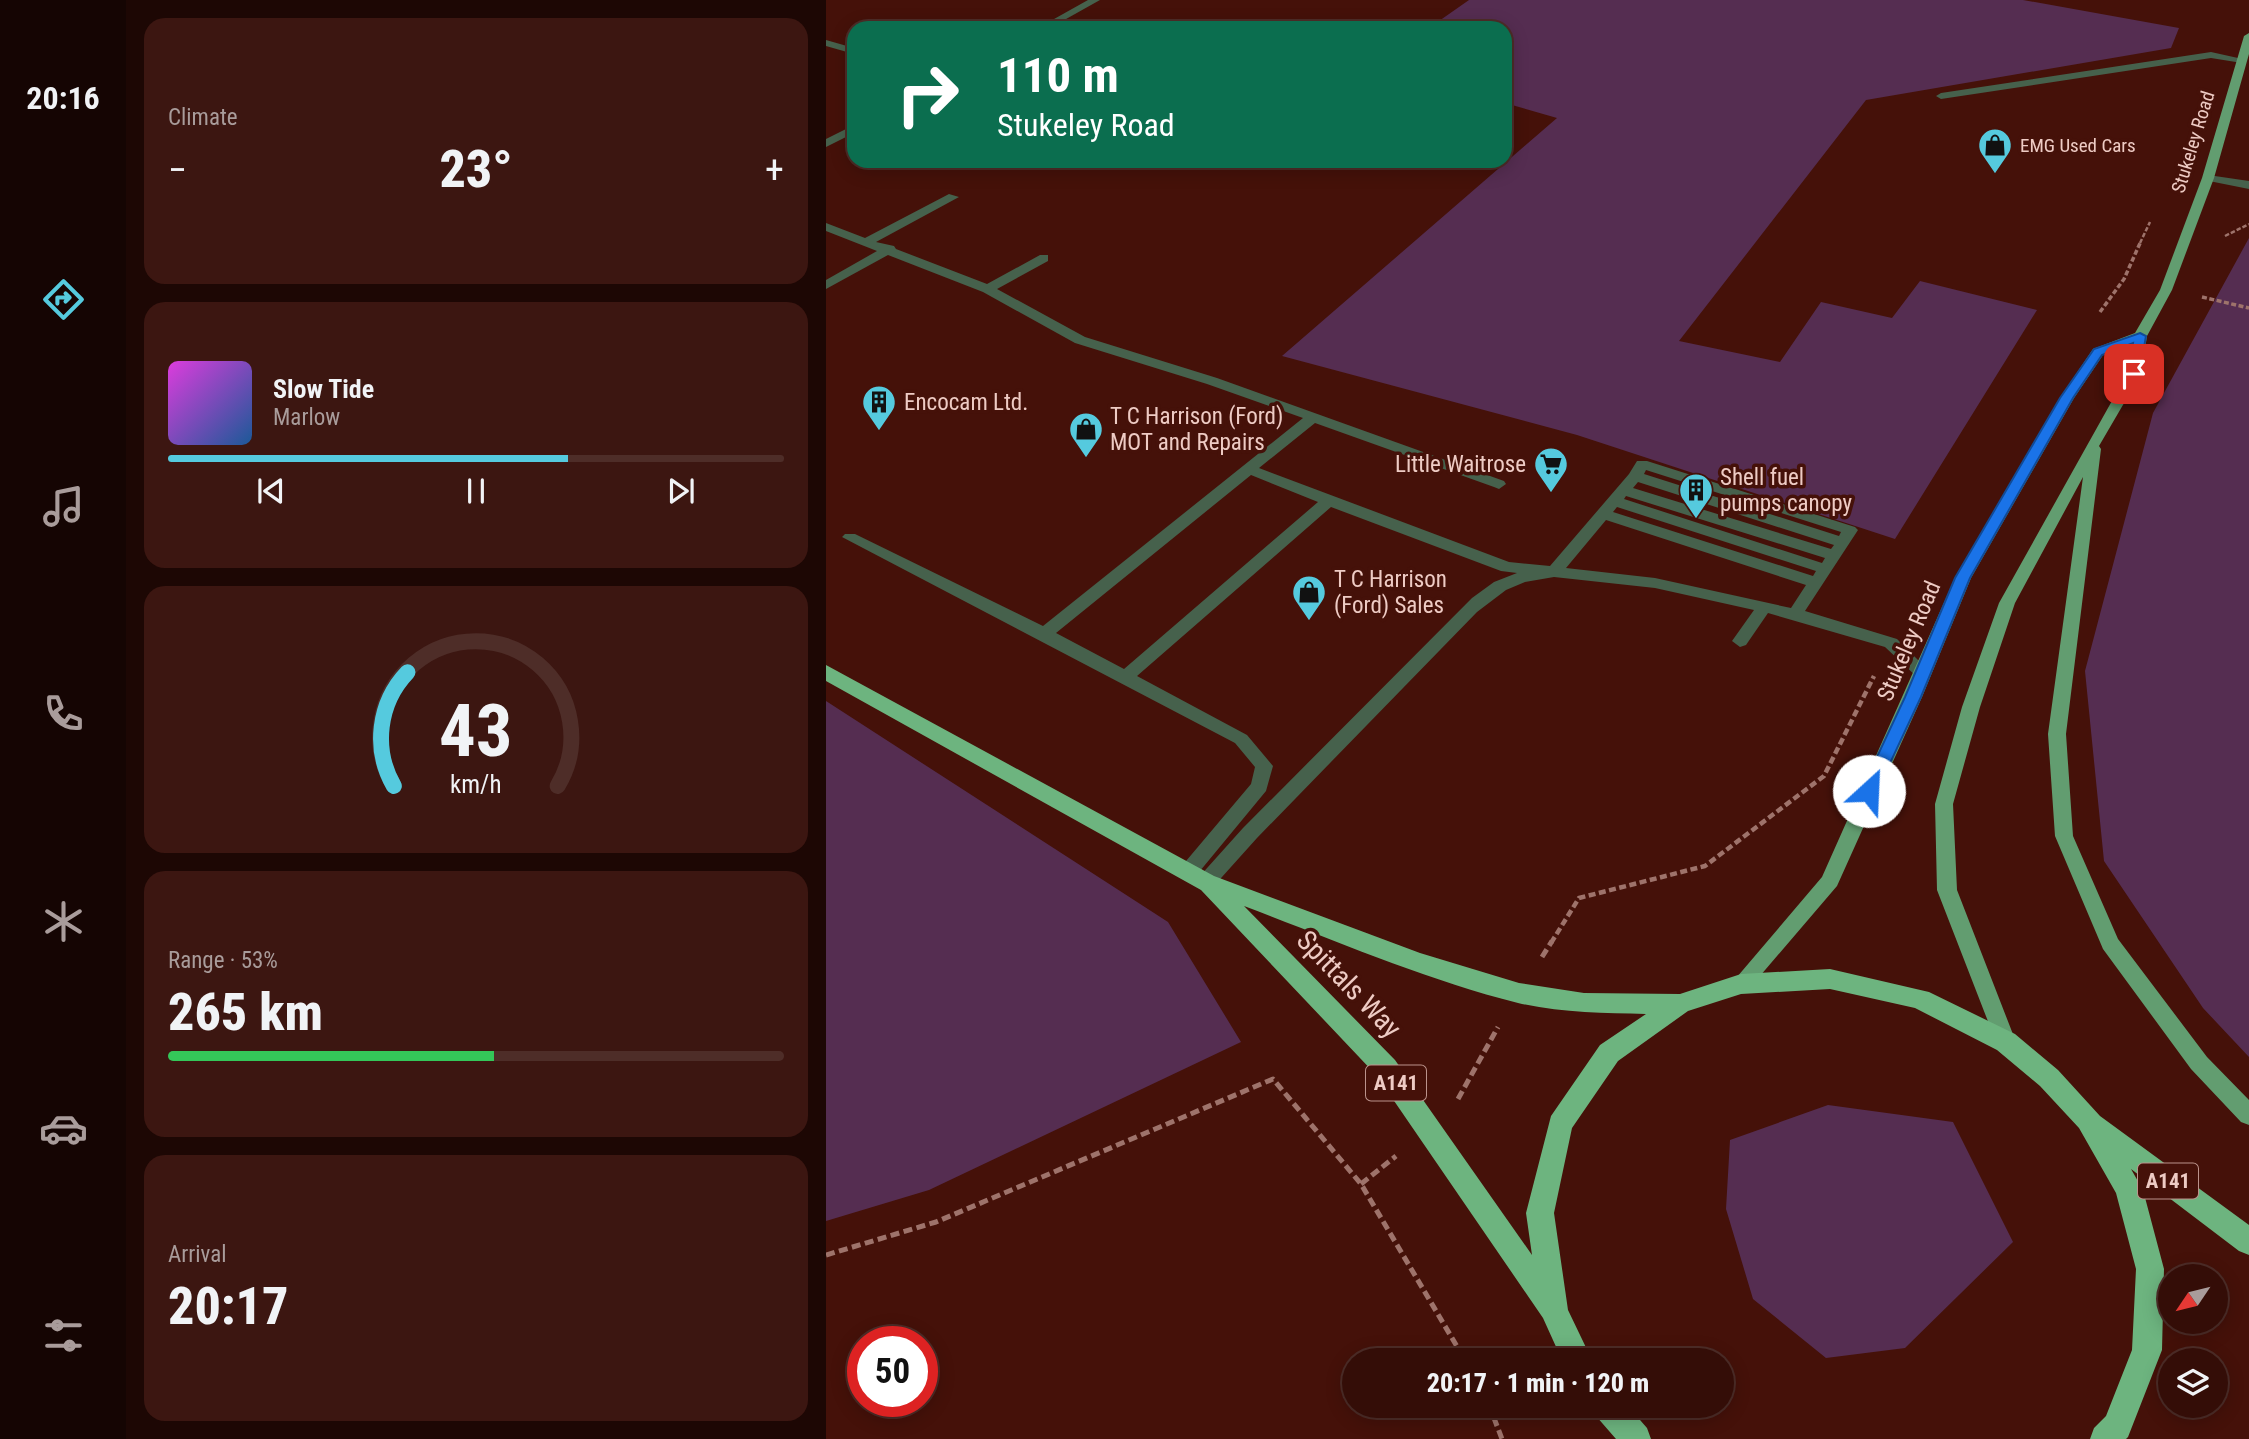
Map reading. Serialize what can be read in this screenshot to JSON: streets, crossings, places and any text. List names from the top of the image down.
{
  "streets": {
    "highway": ["Spittals Way", "A141"],
    "main road": ["Stukeley Road"]
  },
  "places": {
    "shop": ["EMG Used Cars", "T C Harrison (Ford) MOT and Repairs", "T C Harrison (Ford) Sales"],
    "building": ["Encocam Ltd.", "Shell fuel pumps canopy"],
    "supermarket": ["Little Waitrose"]
  },
  "north": "bottom left",
  "page": {
    "tabs": "20:16",
    "tile": [
      "Climate",
      ["Range · 53%", "265 km"],
      ["Arrival", "20:17"]
    ],
    "turn": ["110 m", "Stukeley Road"],
    "heat": ["−", "23°", "+"],
    "song": ["Slow Tide", "Marlow"],
    "limit": "50",
    "trip": "20:17 · 1 min · 120 m",
    "gauge": ["43", "km/h"]
  }
}
